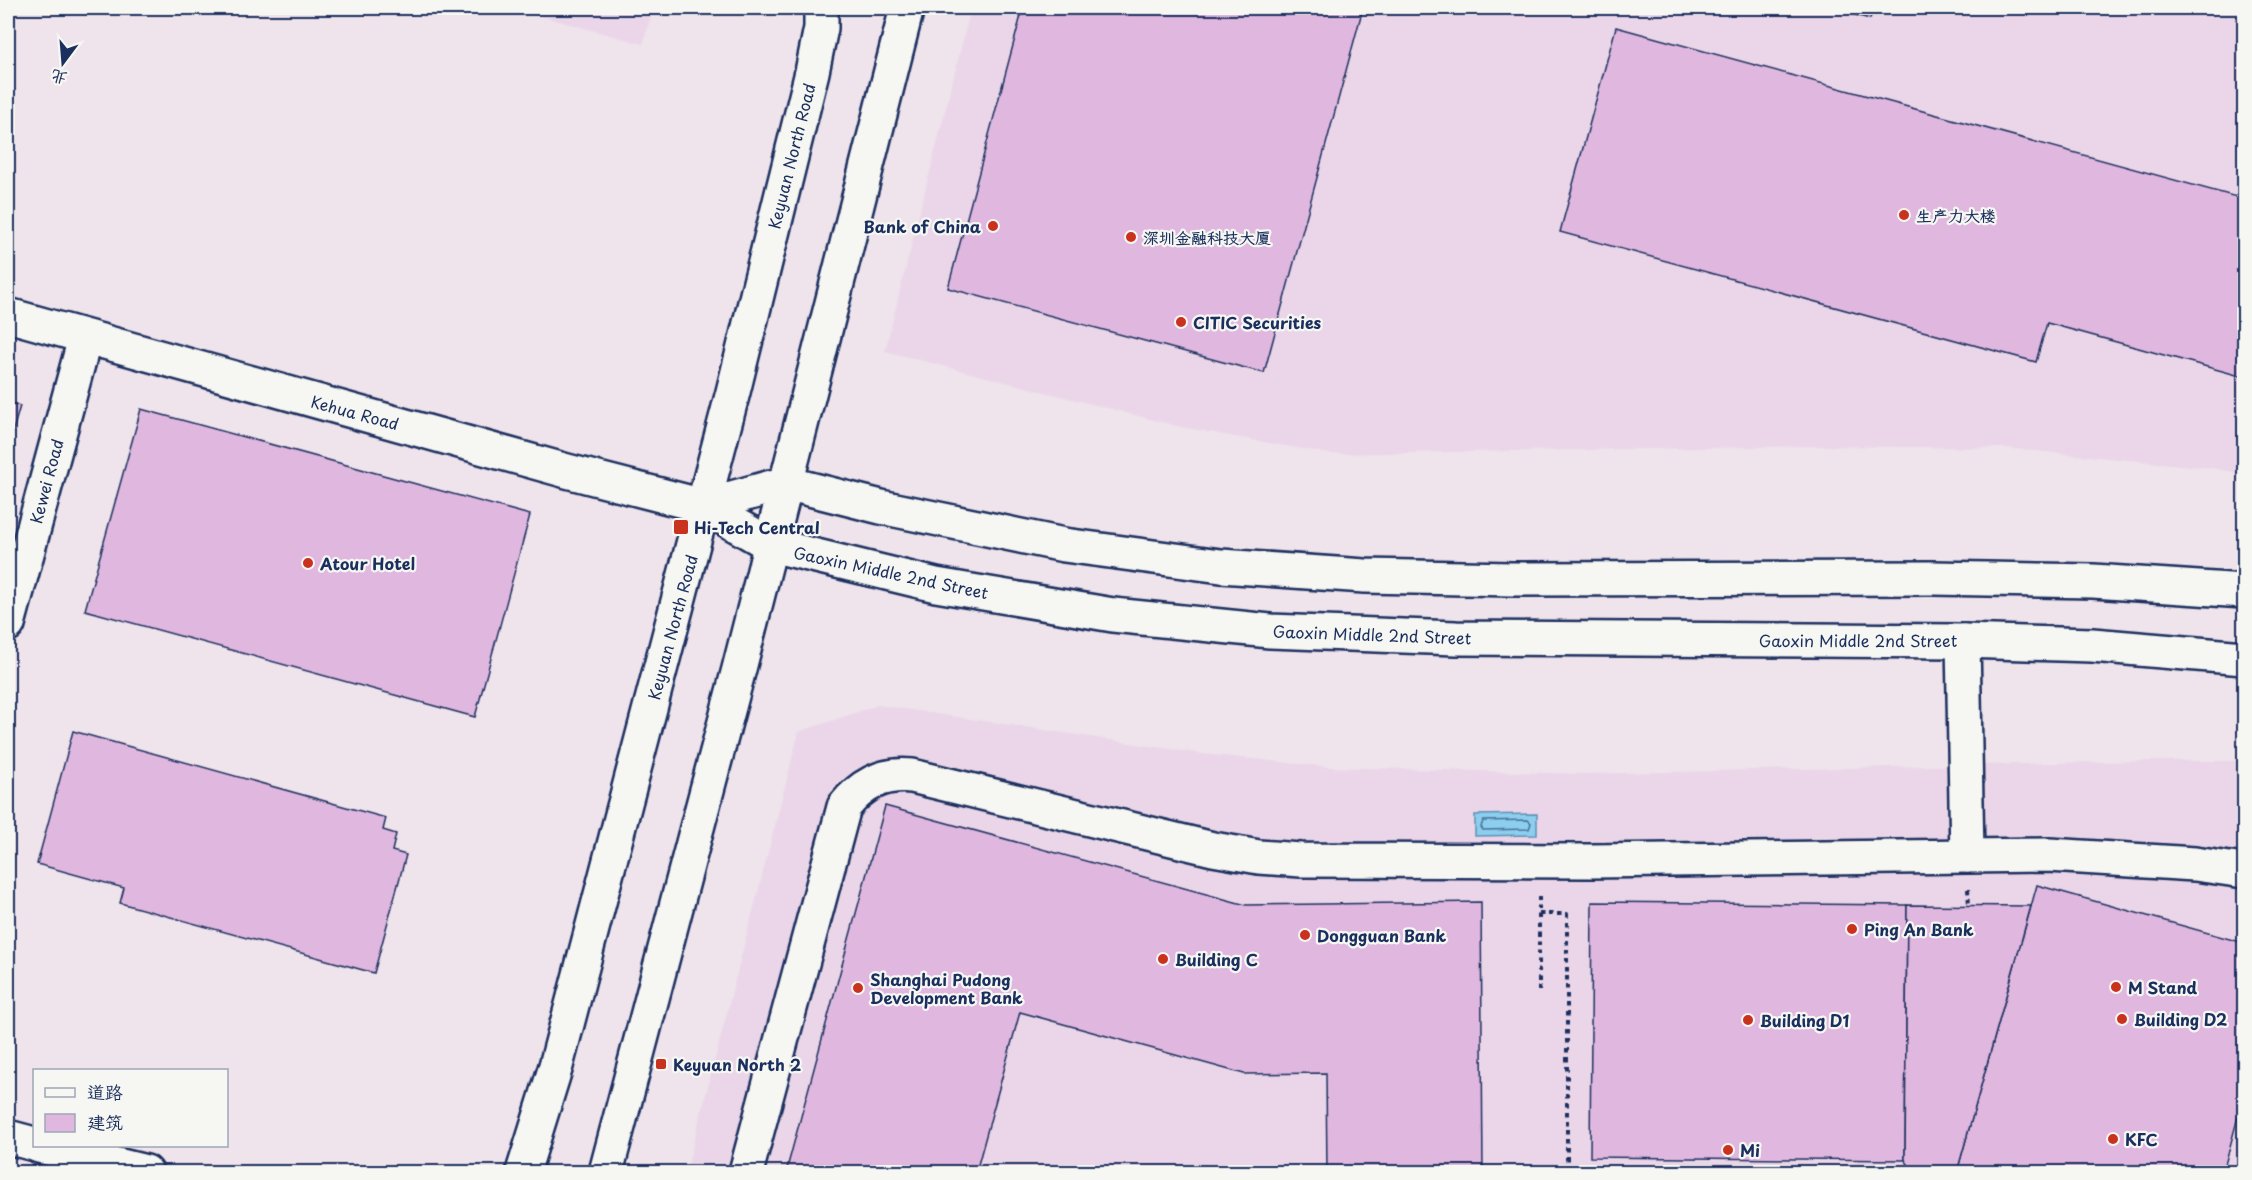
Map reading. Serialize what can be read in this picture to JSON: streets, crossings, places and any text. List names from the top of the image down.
{
  "streets": {
    "main road": [
      "Keyuan North Road",
      "Kehua Road",
      "Kewei Road",
      "Gaoxin Middle 2nd Street"
    ]
  },
  "crossings": [
    ["Keyuan North Road", "Kehua Road"],
    ["Keyuan North Road", "Gaoxin Middle 2nd Street"],
    ["Kehua Road", "Kewei Road"],
    ["Kehua Road", "Gaoxin Middle 2nd Street"]
  ],
  "places": {
    "other": [
      "生产力大楼",
      "Bank of China",
      "深圳金融科技大厦",
      "CITIC Securities",
      "Atour Hotel",
      "Ping An Bank",
      "Dongguan Bank",
      "Building C",
      "M Stand",
      "Shanghai Pudong Development Bank",
      "Building D2",
      "Building D1",
      "KFC",
      "Mi"
    ],
    "transit": ["Hi-Tech Central", "Keyuan North 2"]
  },
  "legend": ["道路", "建筑"],
  "north": "bottom"
}
